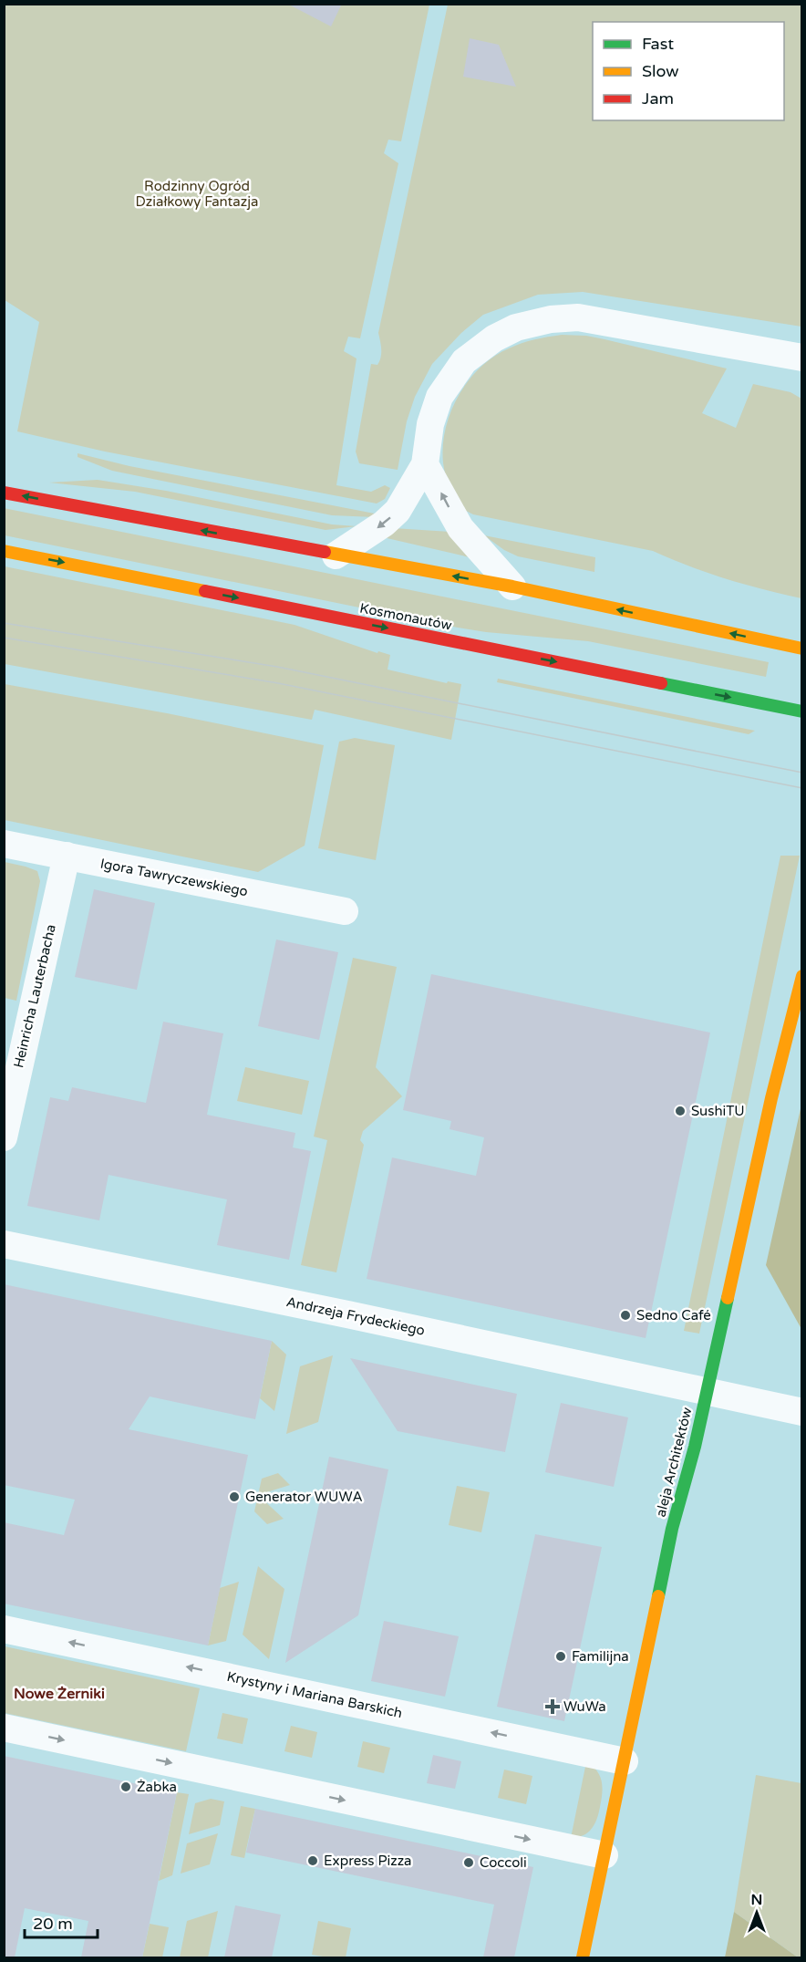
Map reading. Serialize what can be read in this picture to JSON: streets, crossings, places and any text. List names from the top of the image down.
{
  "streets": {
    "main road": ["Kosmonautów", "aleja Architektów"],
    "street": [
      "Igora Tawryczewskiego",
      "Heinricha Lauterbacha",
      "Andrzeja Frydeckiego",
      "Krystyny i Mariana Barskich"
    ]
  },
  "crossings": [
    ["Igora Tawryczewskiego", "Heinricha Lauterbacha"],
    ["Andrzeja Frydeckiego", "aleja Architektów"],
    ["aleja Architektów", "Krystyny i Mariana Barskich"]
  ],
  "districts": ["Nowe Żerniki"],
  "parks": ["Rodzinny Ogród Działkowy Fantazja"],
  "places": {
    "other": [
      "SushiTU",
      "Sedno Café",
      "Generator WUWA",
      "Familijna",
      "Żabka",
      "Express Pizza",
      "Coccoli"
    ],
    "health": ["WuWa"]
  },
  "legend": ["Fast", "Slow", "Jam"],
  "scale_bar": "20 m",
  "north": "top"
}
